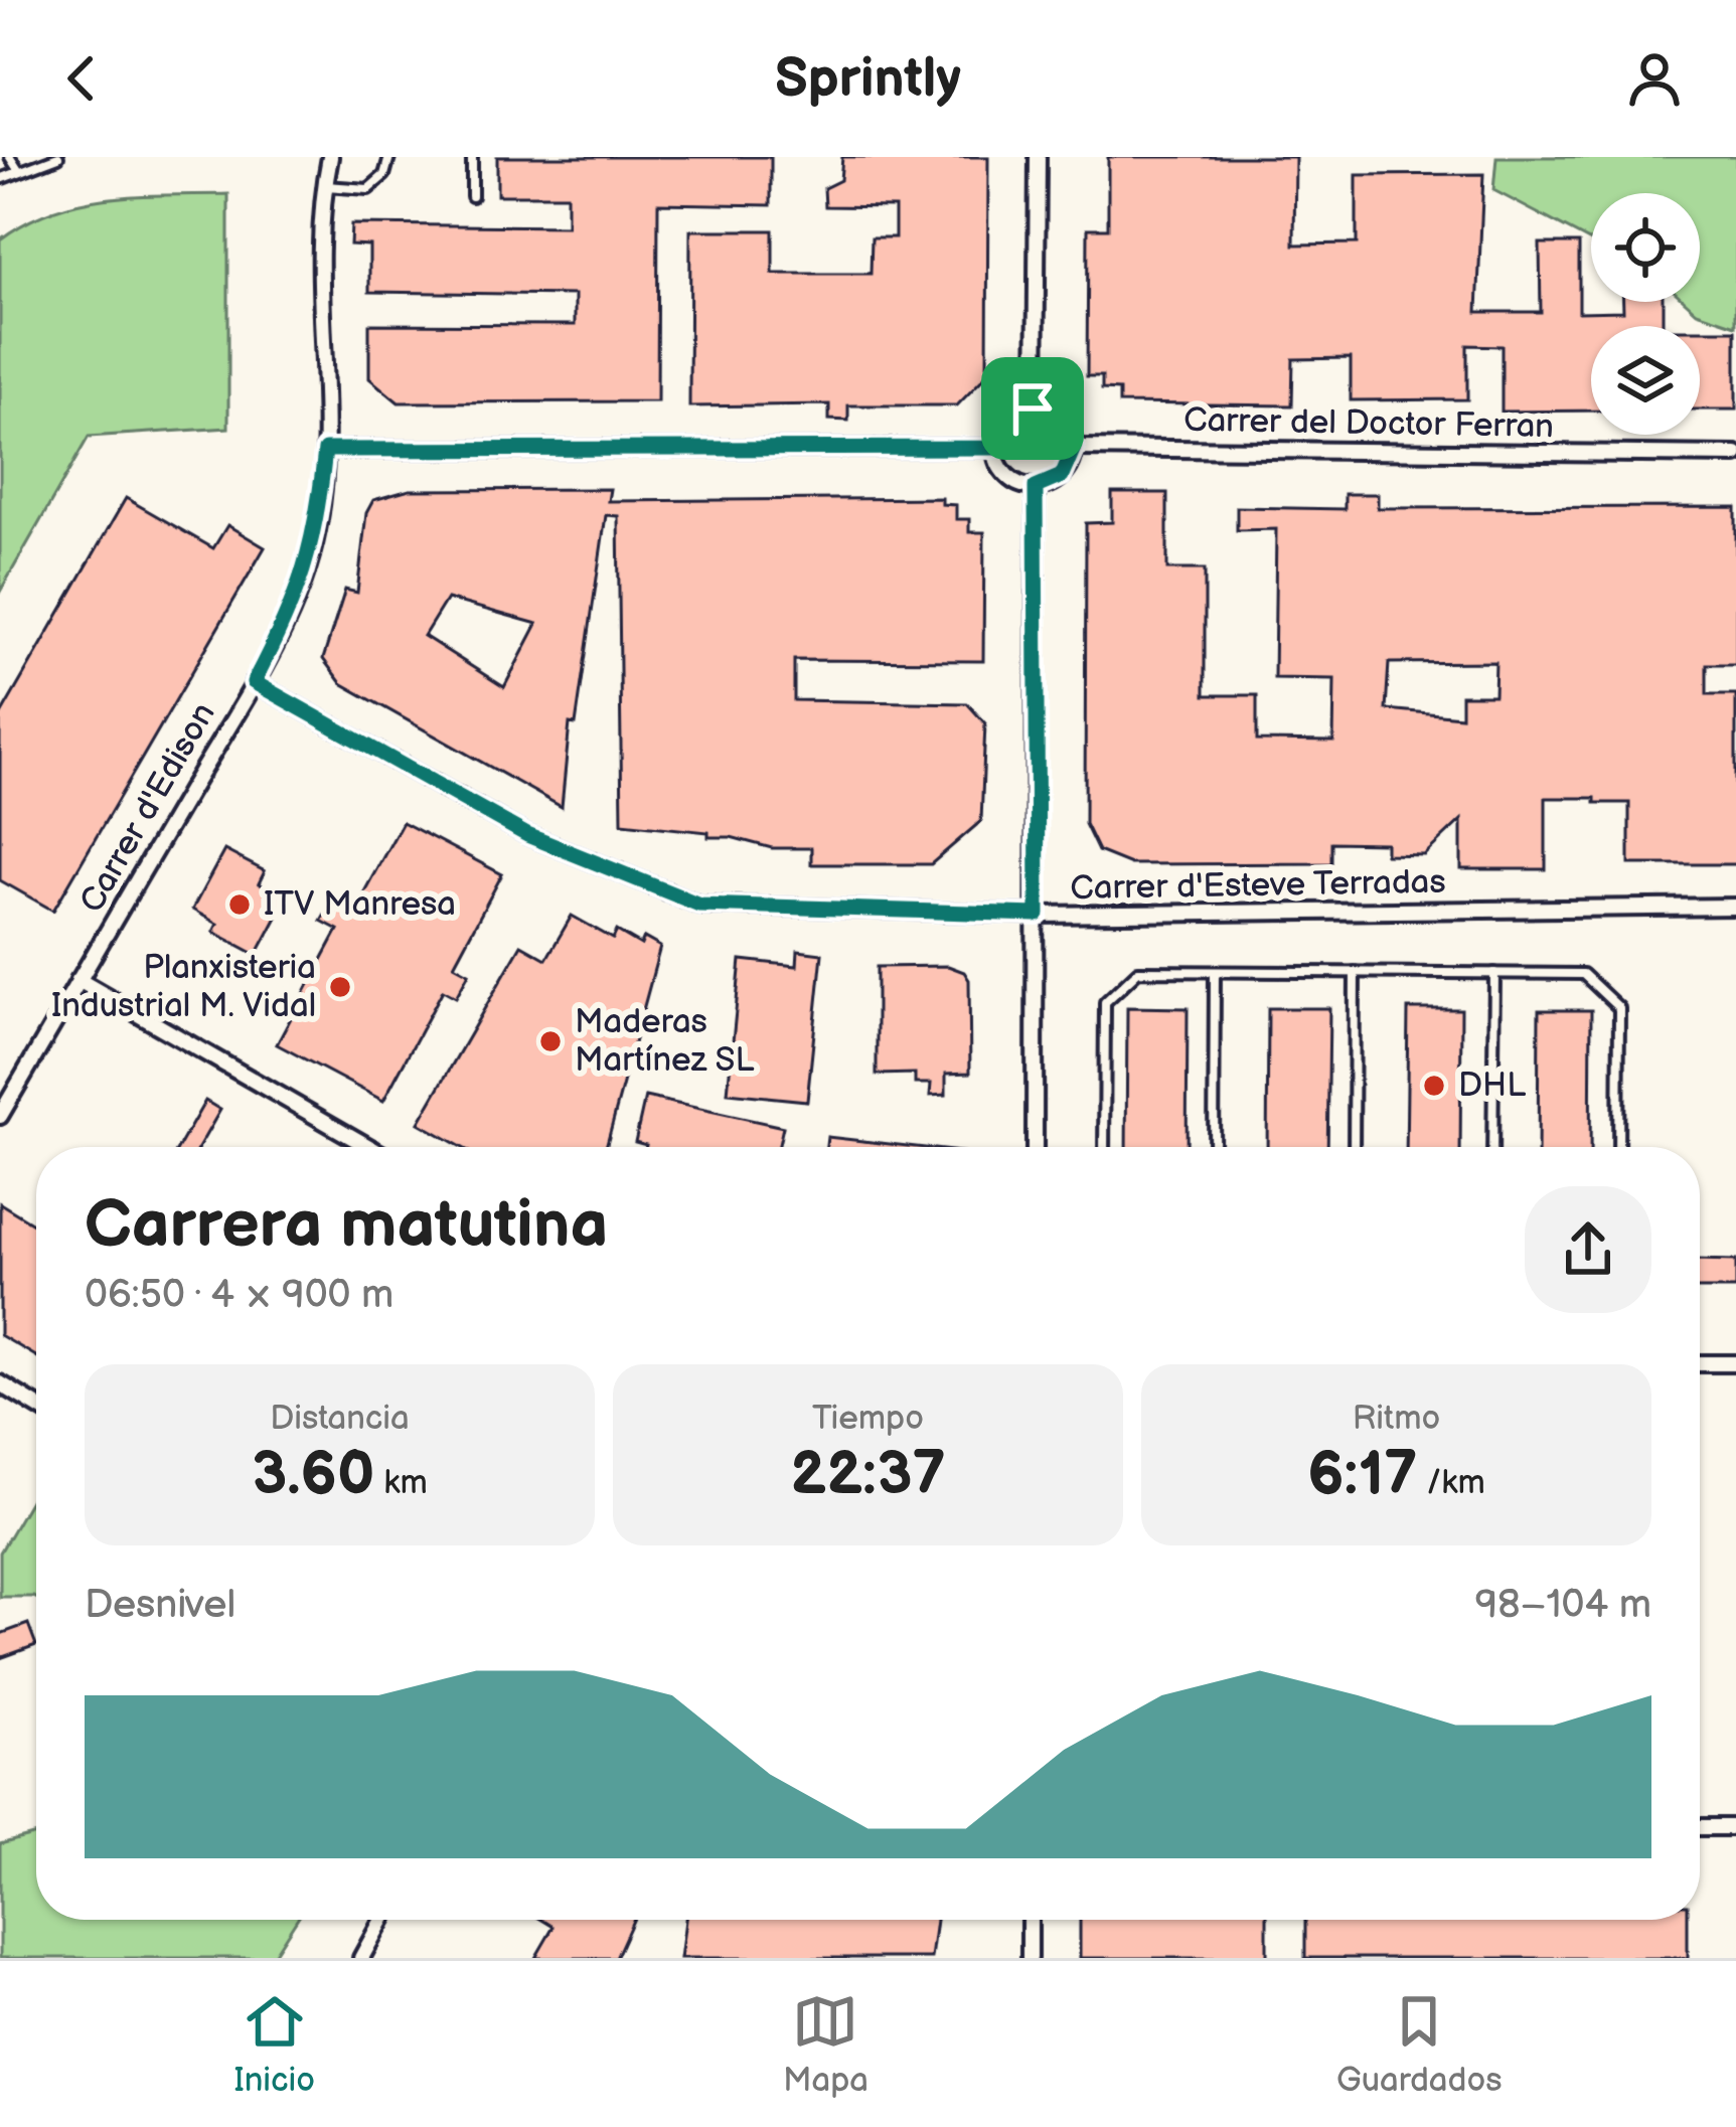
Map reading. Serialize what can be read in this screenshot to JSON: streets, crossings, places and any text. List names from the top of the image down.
{
  "streets": {
    "street": ["Carrer del Doctor Ferran", "Carrer d'Edison", "Carrer d'Esteve Terradas"]
  },
  "crossings": [
    ["Carrer d'Edison", "Carrer d'Esteve Terradas"]
  ],
  "places": [
    "ITV Manresa",
    "Planxisteria Industrial M. Vidal",
    "Maderas Martínez SL",
    "DHL"
  ],
  "page": {
    "header": "Sprintly",
    "heading": ["Carrera matutina", "06:50 · 4 × 900 m"],
    "stats": [
      ["Distancia", "3.60 km"],
      ["Tiempo", "22:37"],
      ["Ritmo", "6:17 /km"]
    ],
    "chart": ["Desnivel", "98–104 m"],
    "tabs": ["Inicio", "Mapa", "Guardados"]
  }
}
